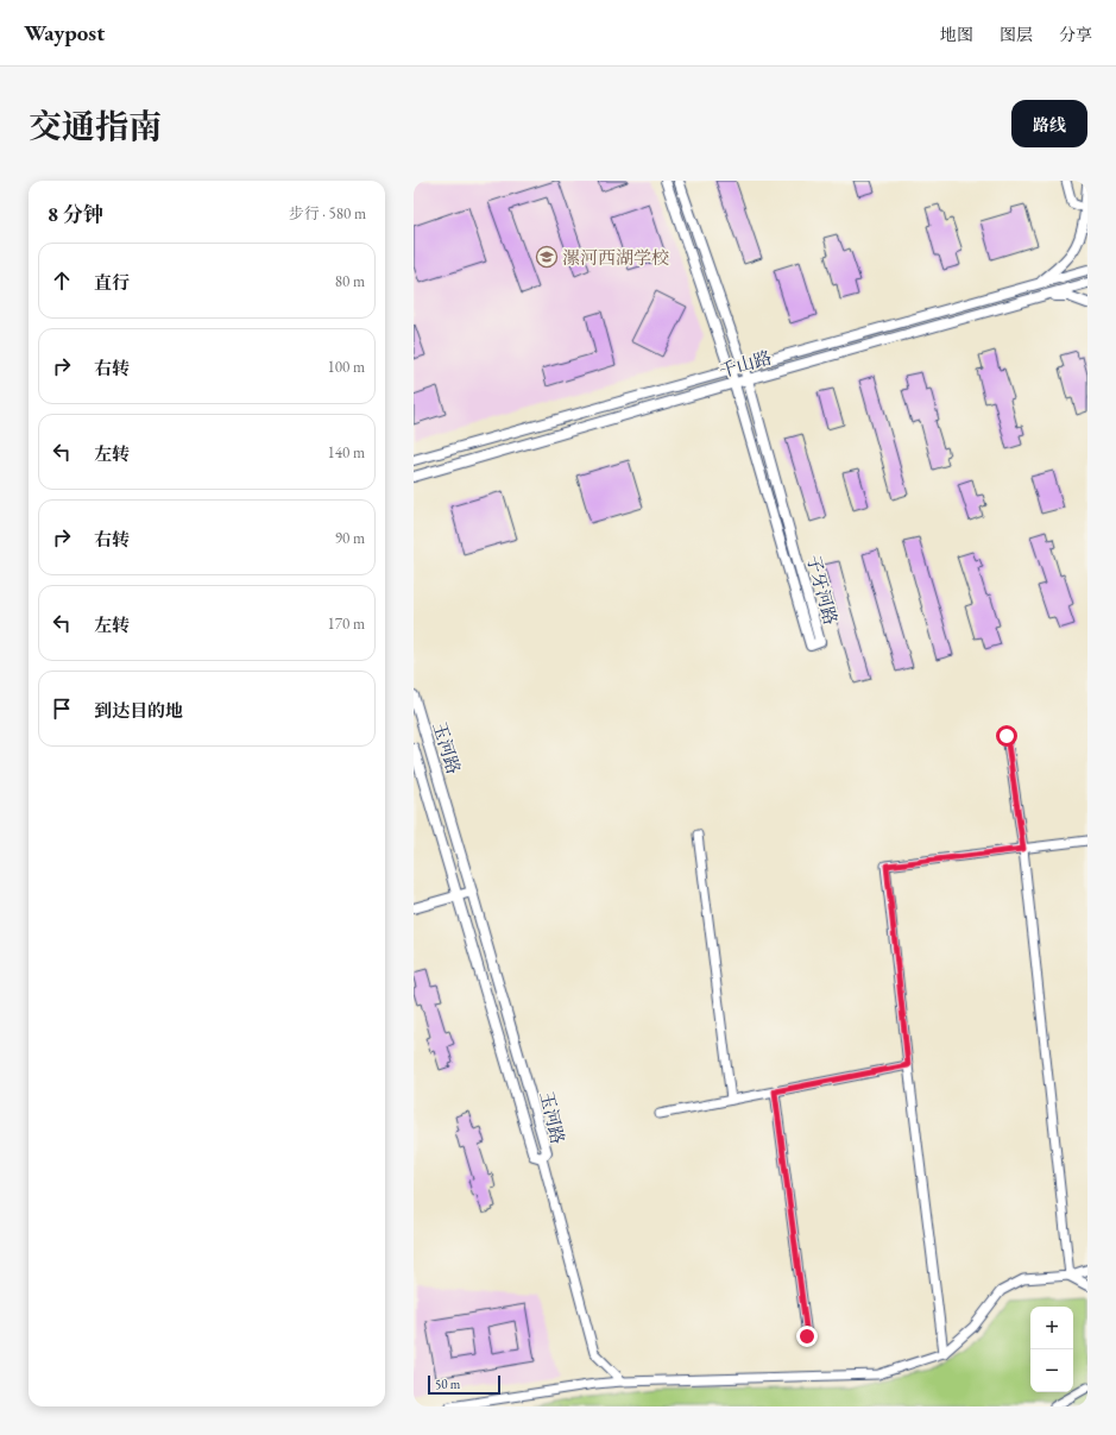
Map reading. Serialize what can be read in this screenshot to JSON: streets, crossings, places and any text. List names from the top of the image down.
{
  "streets": {
    "street": ["千山路", "子牙河路", "玉河路"]
  },
  "crossings": [
    ["千山路", "子牙河路"]
  ],
  "places": {
    "school or university": ["漯河西湖学校"]
  },
  "scale_bar": "50 m",
  "page": {
    "header": "Waypost",
    "nav": ["地图", "图层", "分享"],
    "title": "交通指南",
    "buttons": "路线",
    "heading": ["8 分钟", "步行 · 580 m"],
    "list": [
      ["直行", "80 m"],
      ["右转", "100 m"],
      ["左转", "140 m"],
      ["右转", "90 m"],
      ["左转", "170 m"],
      "到达目的地"
    ],
    "map_buttons": ["+", "−"],
    "scale": "50 m"
  }
}
